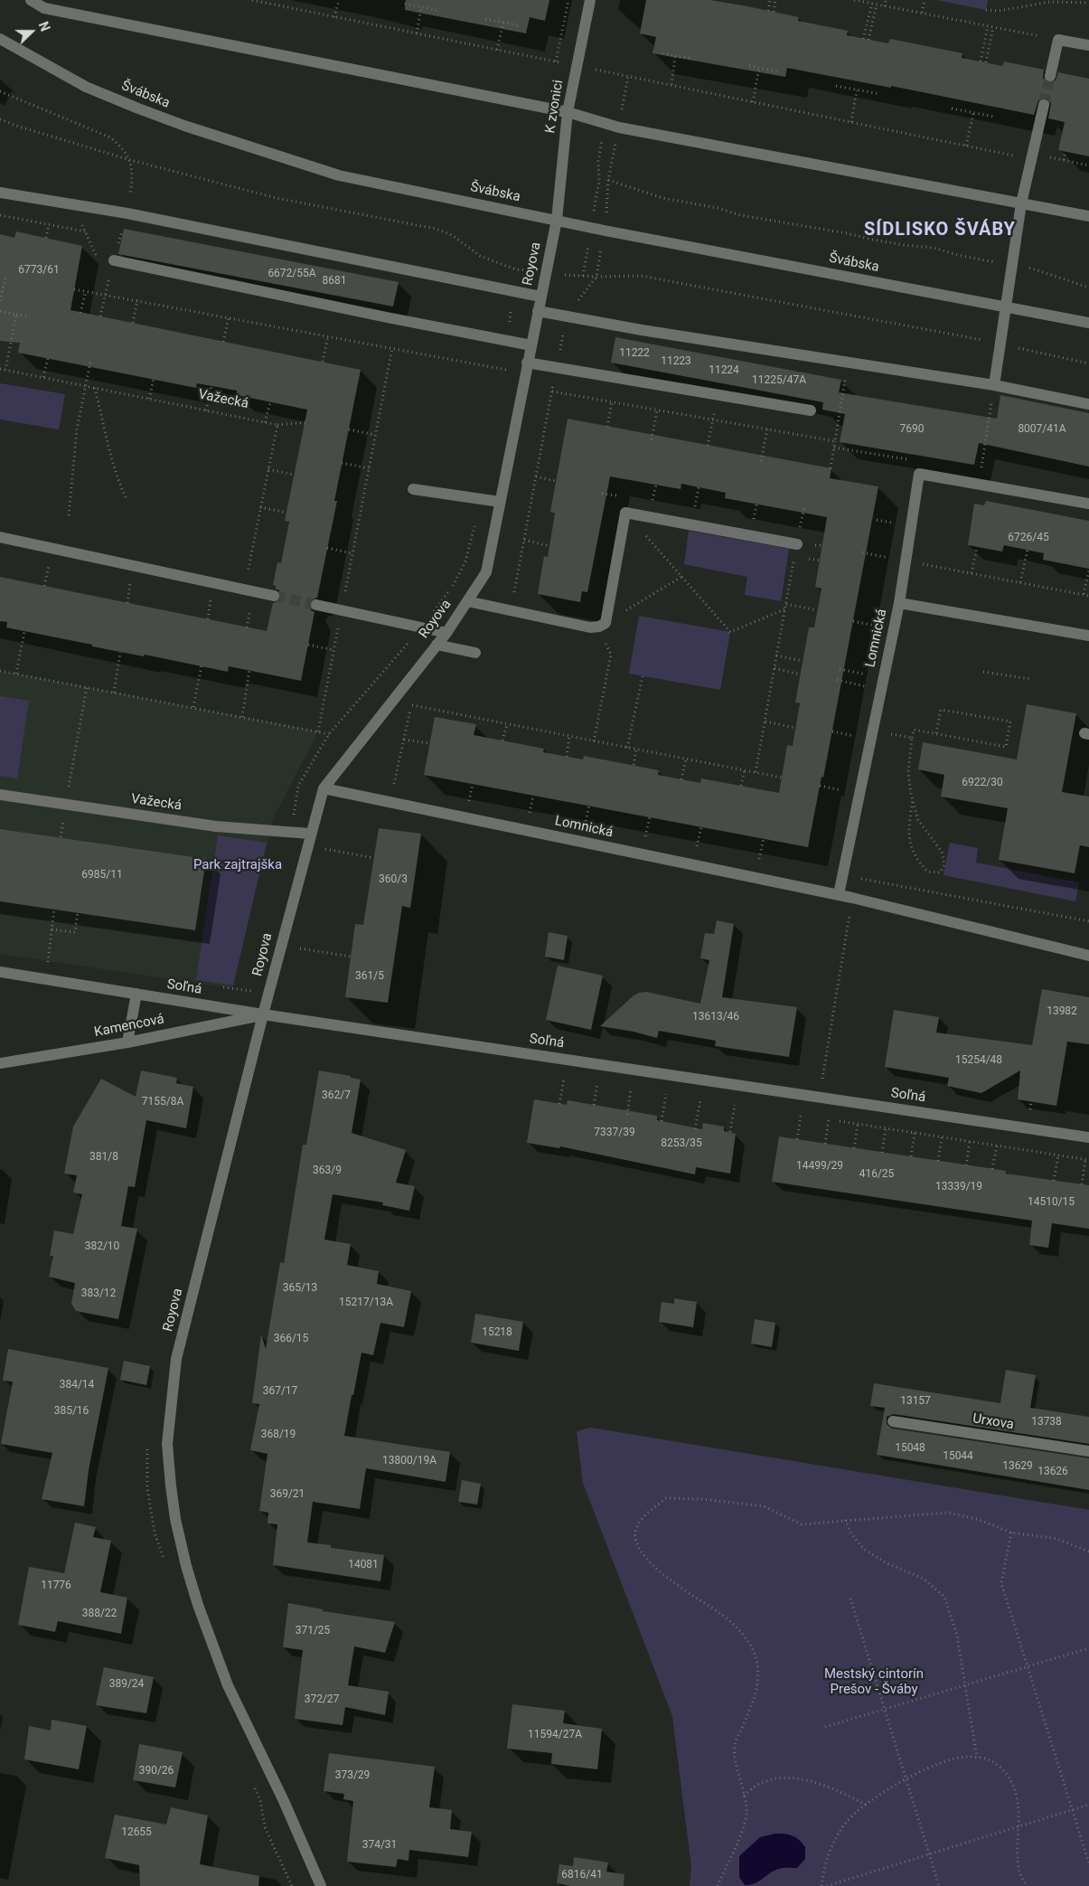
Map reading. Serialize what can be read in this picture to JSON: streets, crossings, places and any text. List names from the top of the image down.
{
  "streets": {
    "street": [
      "Švábska",
      "K zvonici",
      "Royova",
      "Važecká",
      "Lomnická",
      "Soľná",
      "Kamencová",
      "Urxova"
    ]
  },
  "crossings": [
    ["Švábska", "K zvonici"],
    ["Švábska", "Royova"],
    ["K zvonici", "Royova"],
    ["Royova", "Važecká"],
    ["Royova", "Lomnická"],
    ["Royova", "Soľná"],
    ["Royova", "Kamencová"],
    ["Soľná", "Kamencová"]
  ],
  "districts": ["SÍDLISKO ŠVÁBY"],
  "parks": ["Park zajtrajška", "Mestský cintorín Prešov - Šváby"],
  "house_numbers": [
    "6773/61",
    "6672/55A",
    "8681",
    "11222",
    "11223",
    "11224",
    "11225/47A",
    "7690",
    "8007/41A",
    "6726/45",
    "6922/30",
    "6985/11",
    "360/3",
    "361/5",
    "13982",
    "13613/46",
    "15254/48",
    "362/7",
    "7155/8A",
    "7337/39",
    "8253/35",
    "381/8",
    "14499/29",
    "363/9",
    "416/25",
    "13339/19",
    "14510/15",
    "382/10",
    "365/13",
    "383/12",
    "15217/13A",
    "15218",
    "366/15",
    "384/14",
    "367/17",
    "13157",
    "385/16",
    "13738",
    "368/19",
    "15048",
    "15044",
    "13800/19A",
    "13629",
    "13626",
    "369/21",
    "14081",
    "11776",
    "388/22",
    "371/25",
    "389/24",
    "372/27",
    "11594/27A",
    "390/26",
    "373/29",
    "12655",
    "374/31",
    "6816/41"
  ],
  "north": "right"
}
